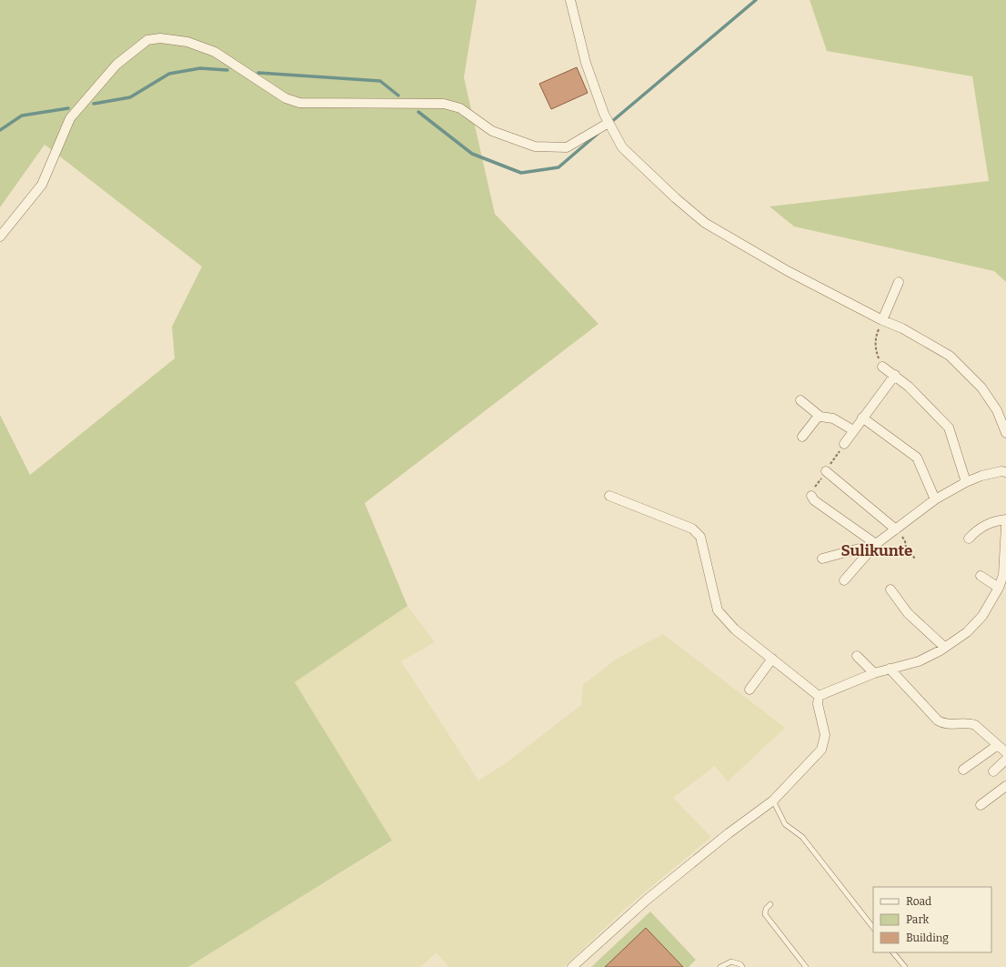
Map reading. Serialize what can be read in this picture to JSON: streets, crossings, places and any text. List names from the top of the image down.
{
  "districts": ["Sulikunte"],
  "legend": ["Road", "Park", "Building"]
}
